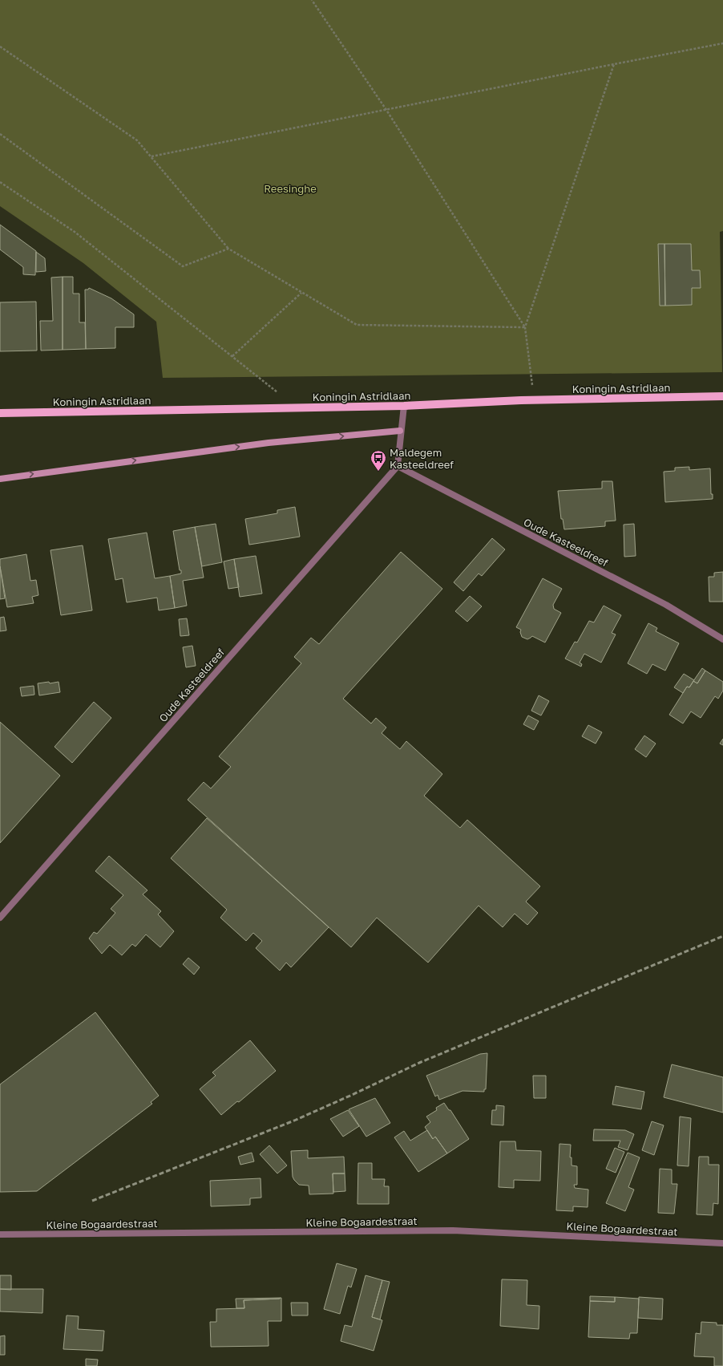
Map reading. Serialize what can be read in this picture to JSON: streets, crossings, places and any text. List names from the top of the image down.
{
  "streets": {
    "main road": ["Koningin Astridlaan"],
    "street": ["Oude Kasteeldreef", "Kleine Bogaardestraat"]
  },
  "parks": ["Reesinghe"],
  "places": {
    "bus stop": ["Maldegem Kasteeldreef"]
  }
}
